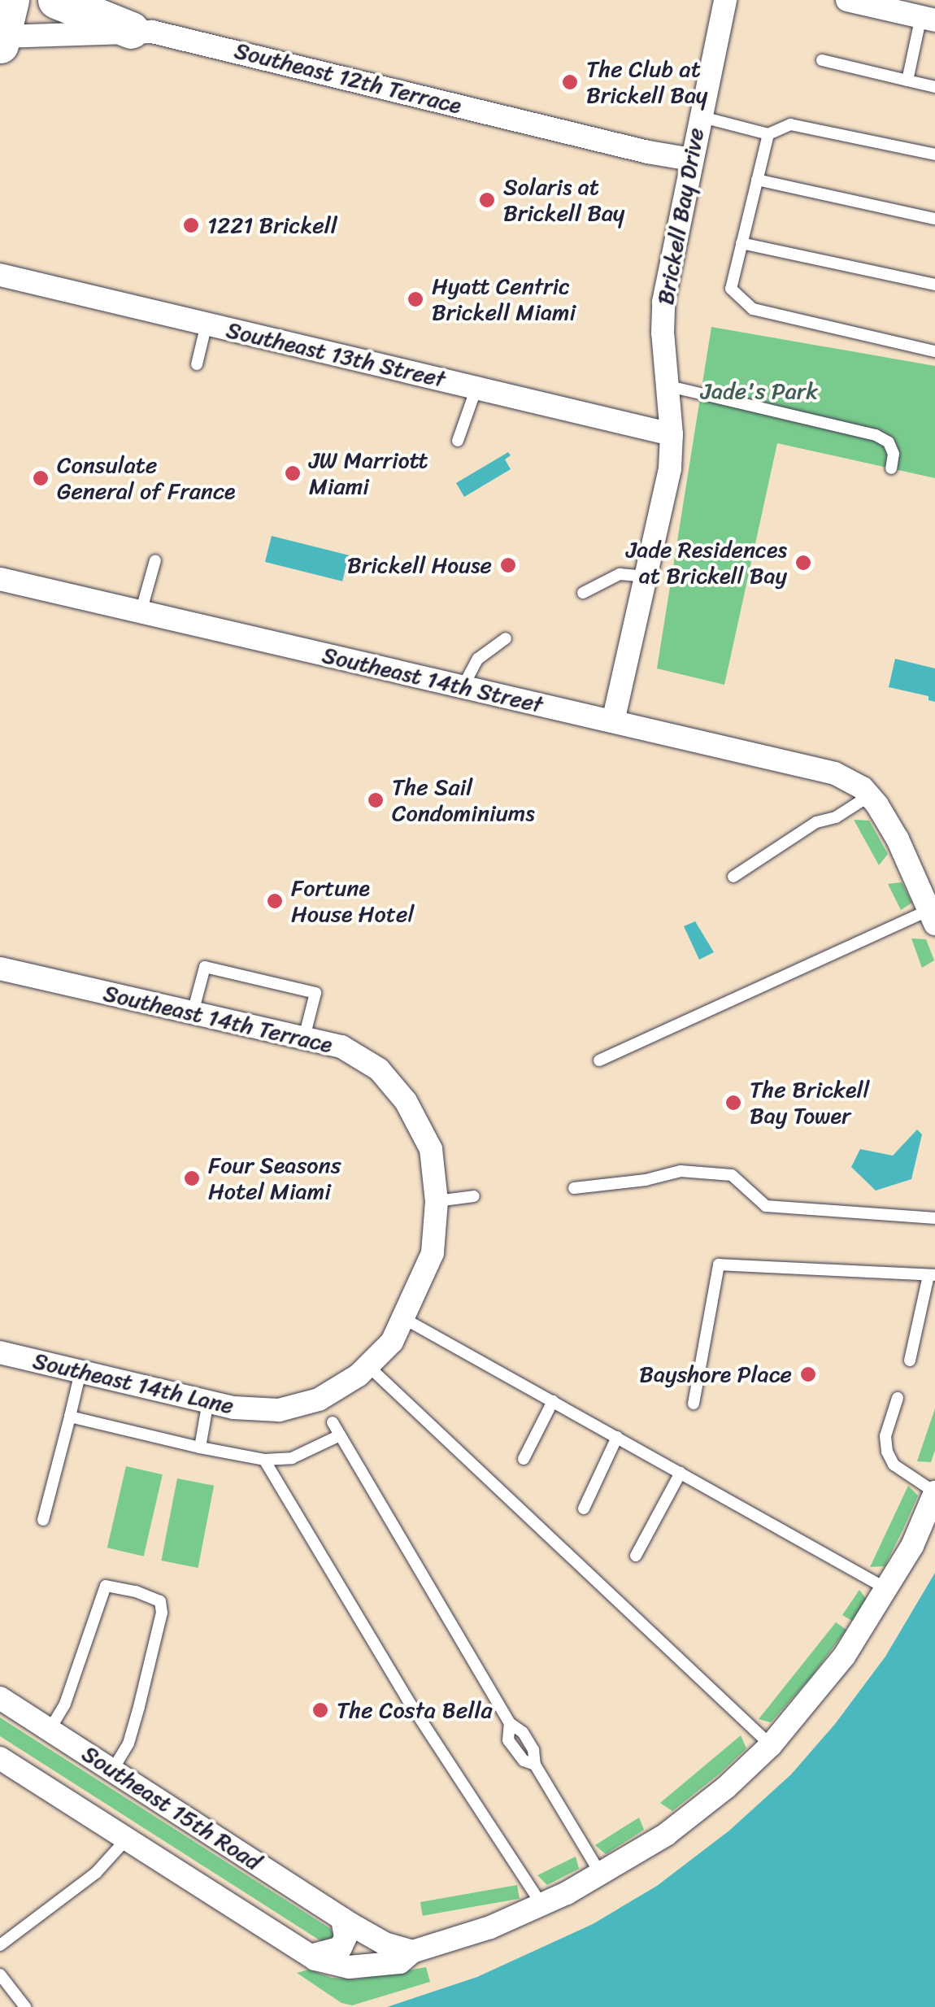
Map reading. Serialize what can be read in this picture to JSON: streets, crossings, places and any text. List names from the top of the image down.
{
  "streets": {
    "street": [
      "Southeast 12th Terrace",
      "Brickell Bay Drive",
      "Southeast 13th Street",
      "Southeast 14th Street",
      "Southeast 14th Terrace",
      "Southeast 14th Lane",
      "Southeast 15th Road"
    ]
  },
  "crossings": [
    ["Southeast 12th Terrace", "Brickell Bay Drive"],
    ["Brickell Bay Drive", "Southeast 13th Street"],
    ["Brickell Bay Drive", "Southeast 14th Street"],
    ["Southeast 14th Terrace", "Southeast 14th Lane"]
  ],
  "parks": ["Jade's Park"],
  "places": [
    "The Club at Brickell Bay",
    "Solaris at Brickell Bay",
    "1221 Brickell",
    "Hyatt Centric Brickell Miami",
    "JW Marriott Miami",
    "Consulate General of France",
    "Jade Residences at Brickell Bay",
    "Brickell House",
    "The Sail Condominiums",
    "Fortune House Hotel",
    "The Brickell Bay Tower",
    "Four Seasons Hotel Miami",
    "Bayshore Place",
    "The Costa Bella"
  ]
}
